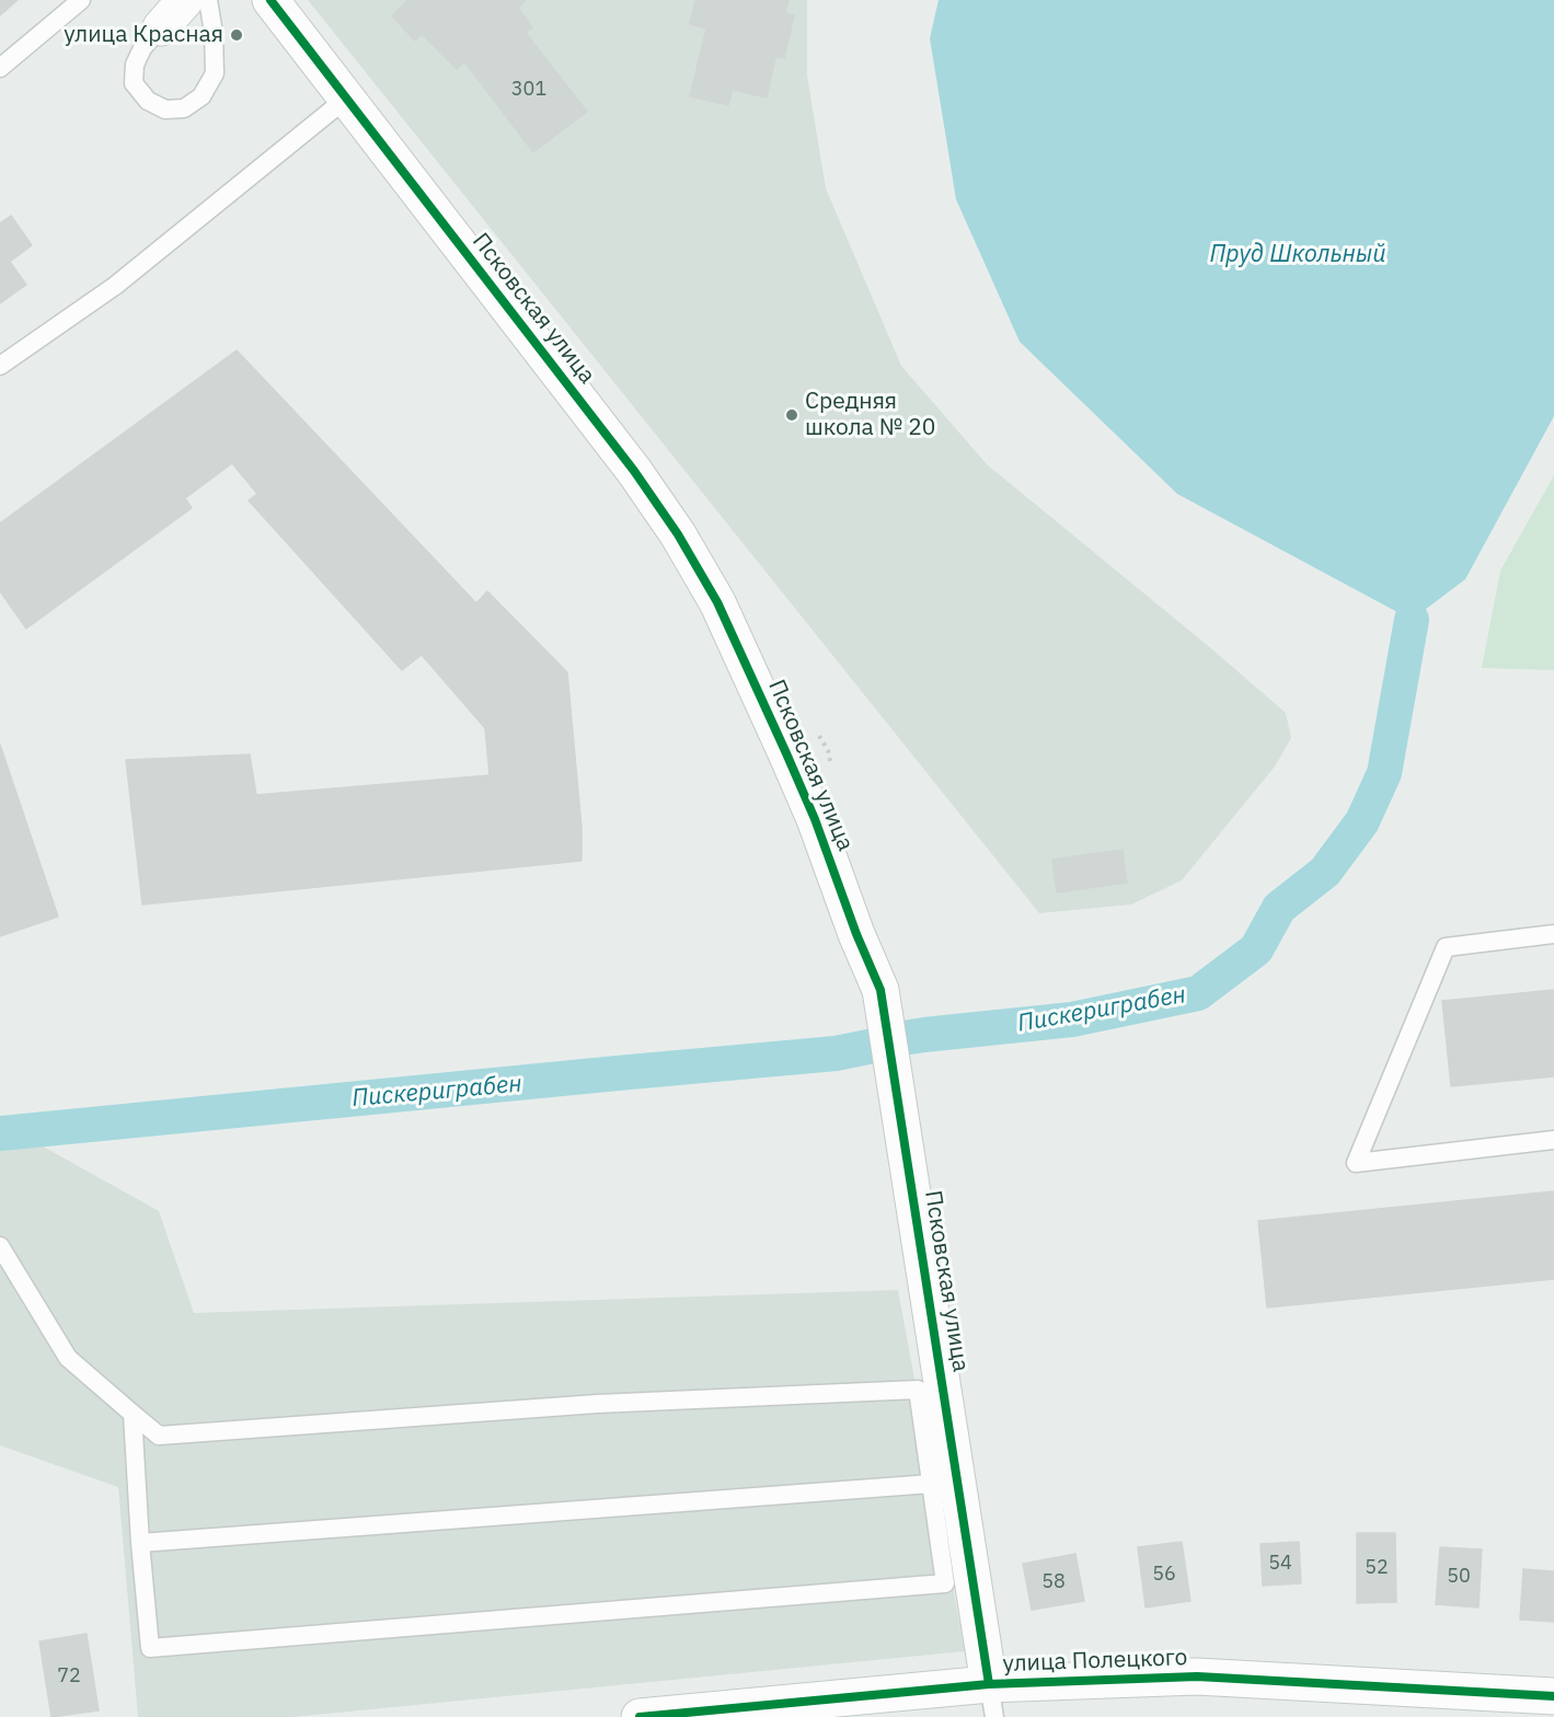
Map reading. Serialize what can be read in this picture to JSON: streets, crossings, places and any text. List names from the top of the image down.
{
  "streets": {
    "street": ["Псковская улица", "улица Полецкого"]
  },
  "crossings": [
    ["Псковская улица", "улица Полецкого"]
  ],
  "water": ["Пруд Школьный", "Пискериграбен"],
  "places": ["улица Красная", "Средняя школа № 20"],
  "house_numbers": [
    "301",
    "54",
    "52",
    "56",
    "50",
    "58",
    "72"
  ]
}
